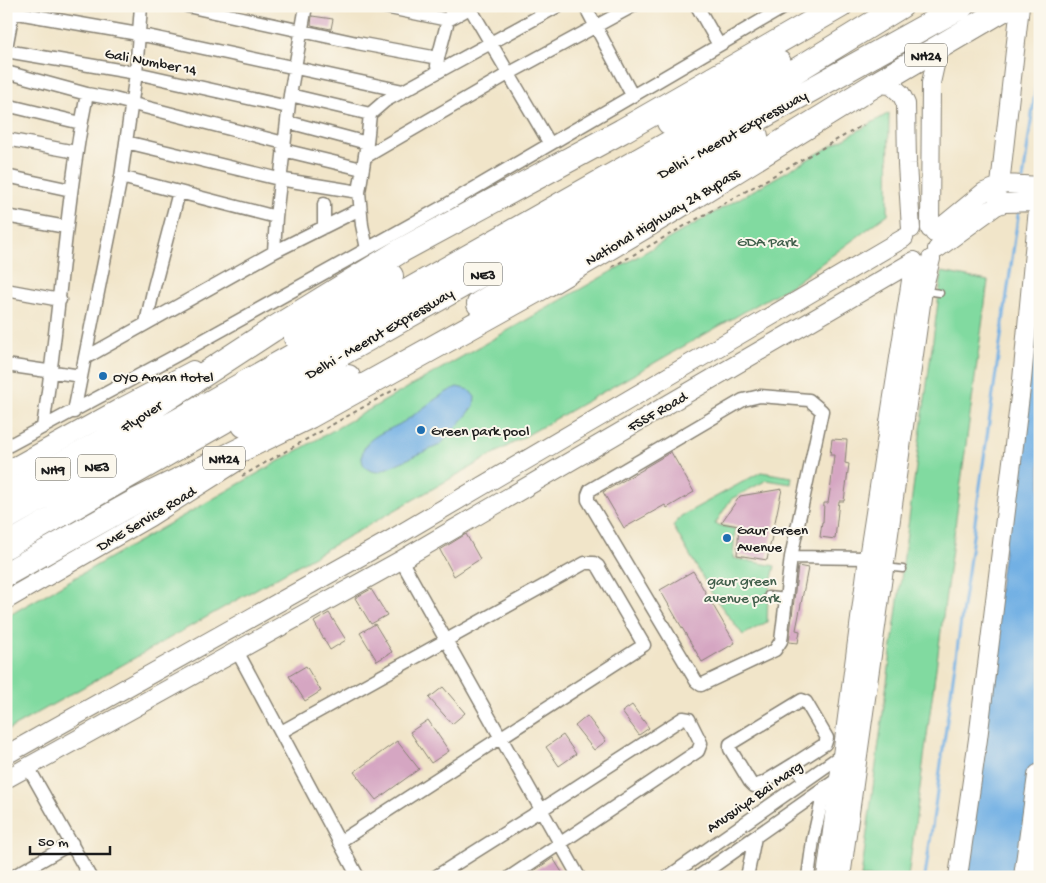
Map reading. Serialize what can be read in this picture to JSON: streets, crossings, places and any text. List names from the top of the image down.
{
  "streets": {
    "highway": [
      "NH24",
      "Delhi - Meerut Expressway",
      "National Highway 24 Bypass",
      "NE3",
      "Flyover",
      "NH9"
    ],
    "street": [
      "Gali Number 14",
      "FSSF Road",
      "DME Service Road",
      "Anusuiya Bai Marg"
    ]
  },
  "crossings": [
    ["NH24", "National Highway 24 Bypass"],
    ["NH24", "DME Service Road"],
    ["Delhi - Meerut Expressway", "National Highway 24 Bypass"],
    ["National Highway 24 Bypass", "DME Service Road"]
  ],
  "parks": ["GDA Park", "gaur green avenue park"],
  "places": ["OYO Aman Hotel", "Green park pool", "Gaur Green Avenue"],
  "scale_bar": "50 m"
}
